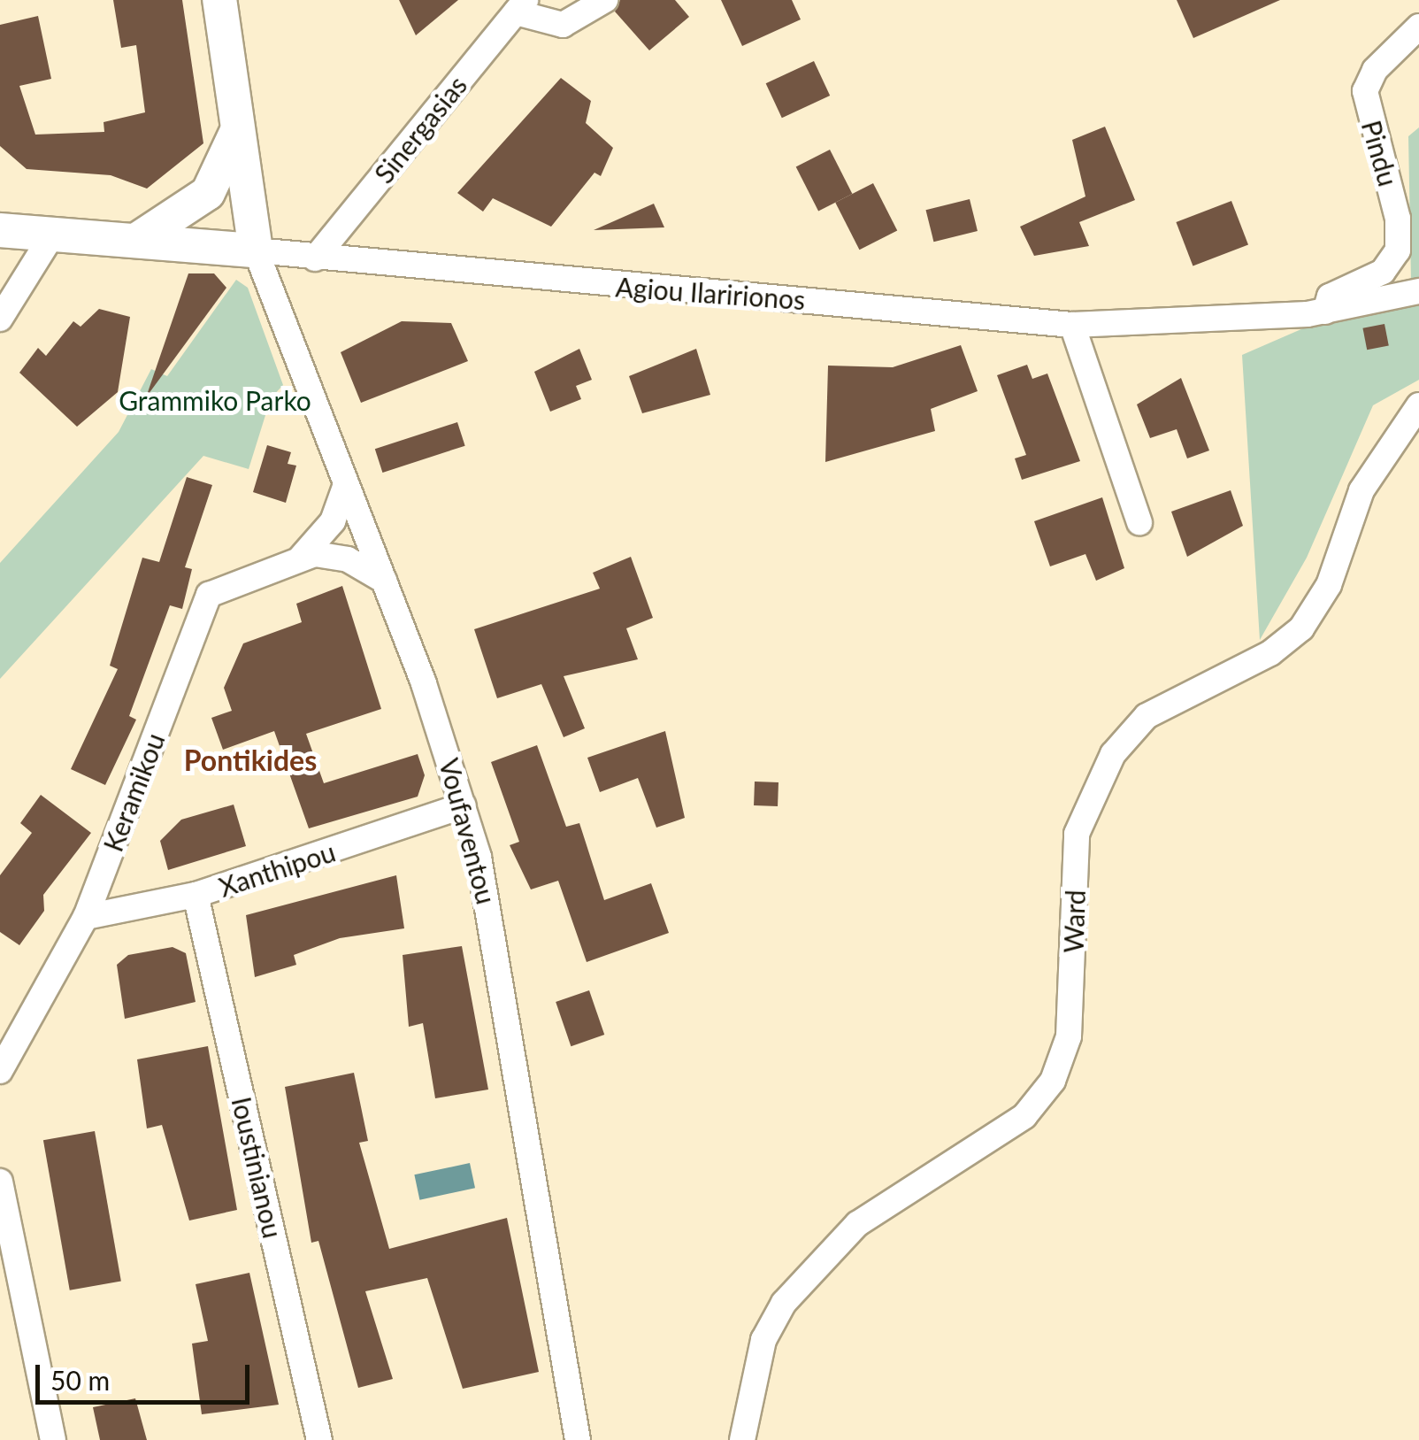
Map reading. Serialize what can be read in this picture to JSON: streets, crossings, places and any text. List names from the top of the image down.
{
  "streets": {
    "street": [
      "Sinergasias",
      "Pindu",
      "Agiou Ilaririonos",
      "Keramikou",
      "Voufaventou",
      "Xanthipou",
      "Ward",
      "Ioustinianou"
    ]
  },
  "crossings": [
    ["Sinergasias", "Agiou Ilaririonos"],
    ["Pindu", "Agiou Ilaririonos"],
    ["Agiou Ilaririonos", "Voufaventou"],
    ["Keramikou", "Voufaventou"],
    ["Keramikou", "Xanthipou"],
    ["Voufaventou", "Xanthipou"],
    ["Xanthipou", "Ioustinianou"]
  ],
  "districts": ["Pontikides"],
  "parks": ["Grammiko Parko"],
  "scale_bar": "50 m"
}
